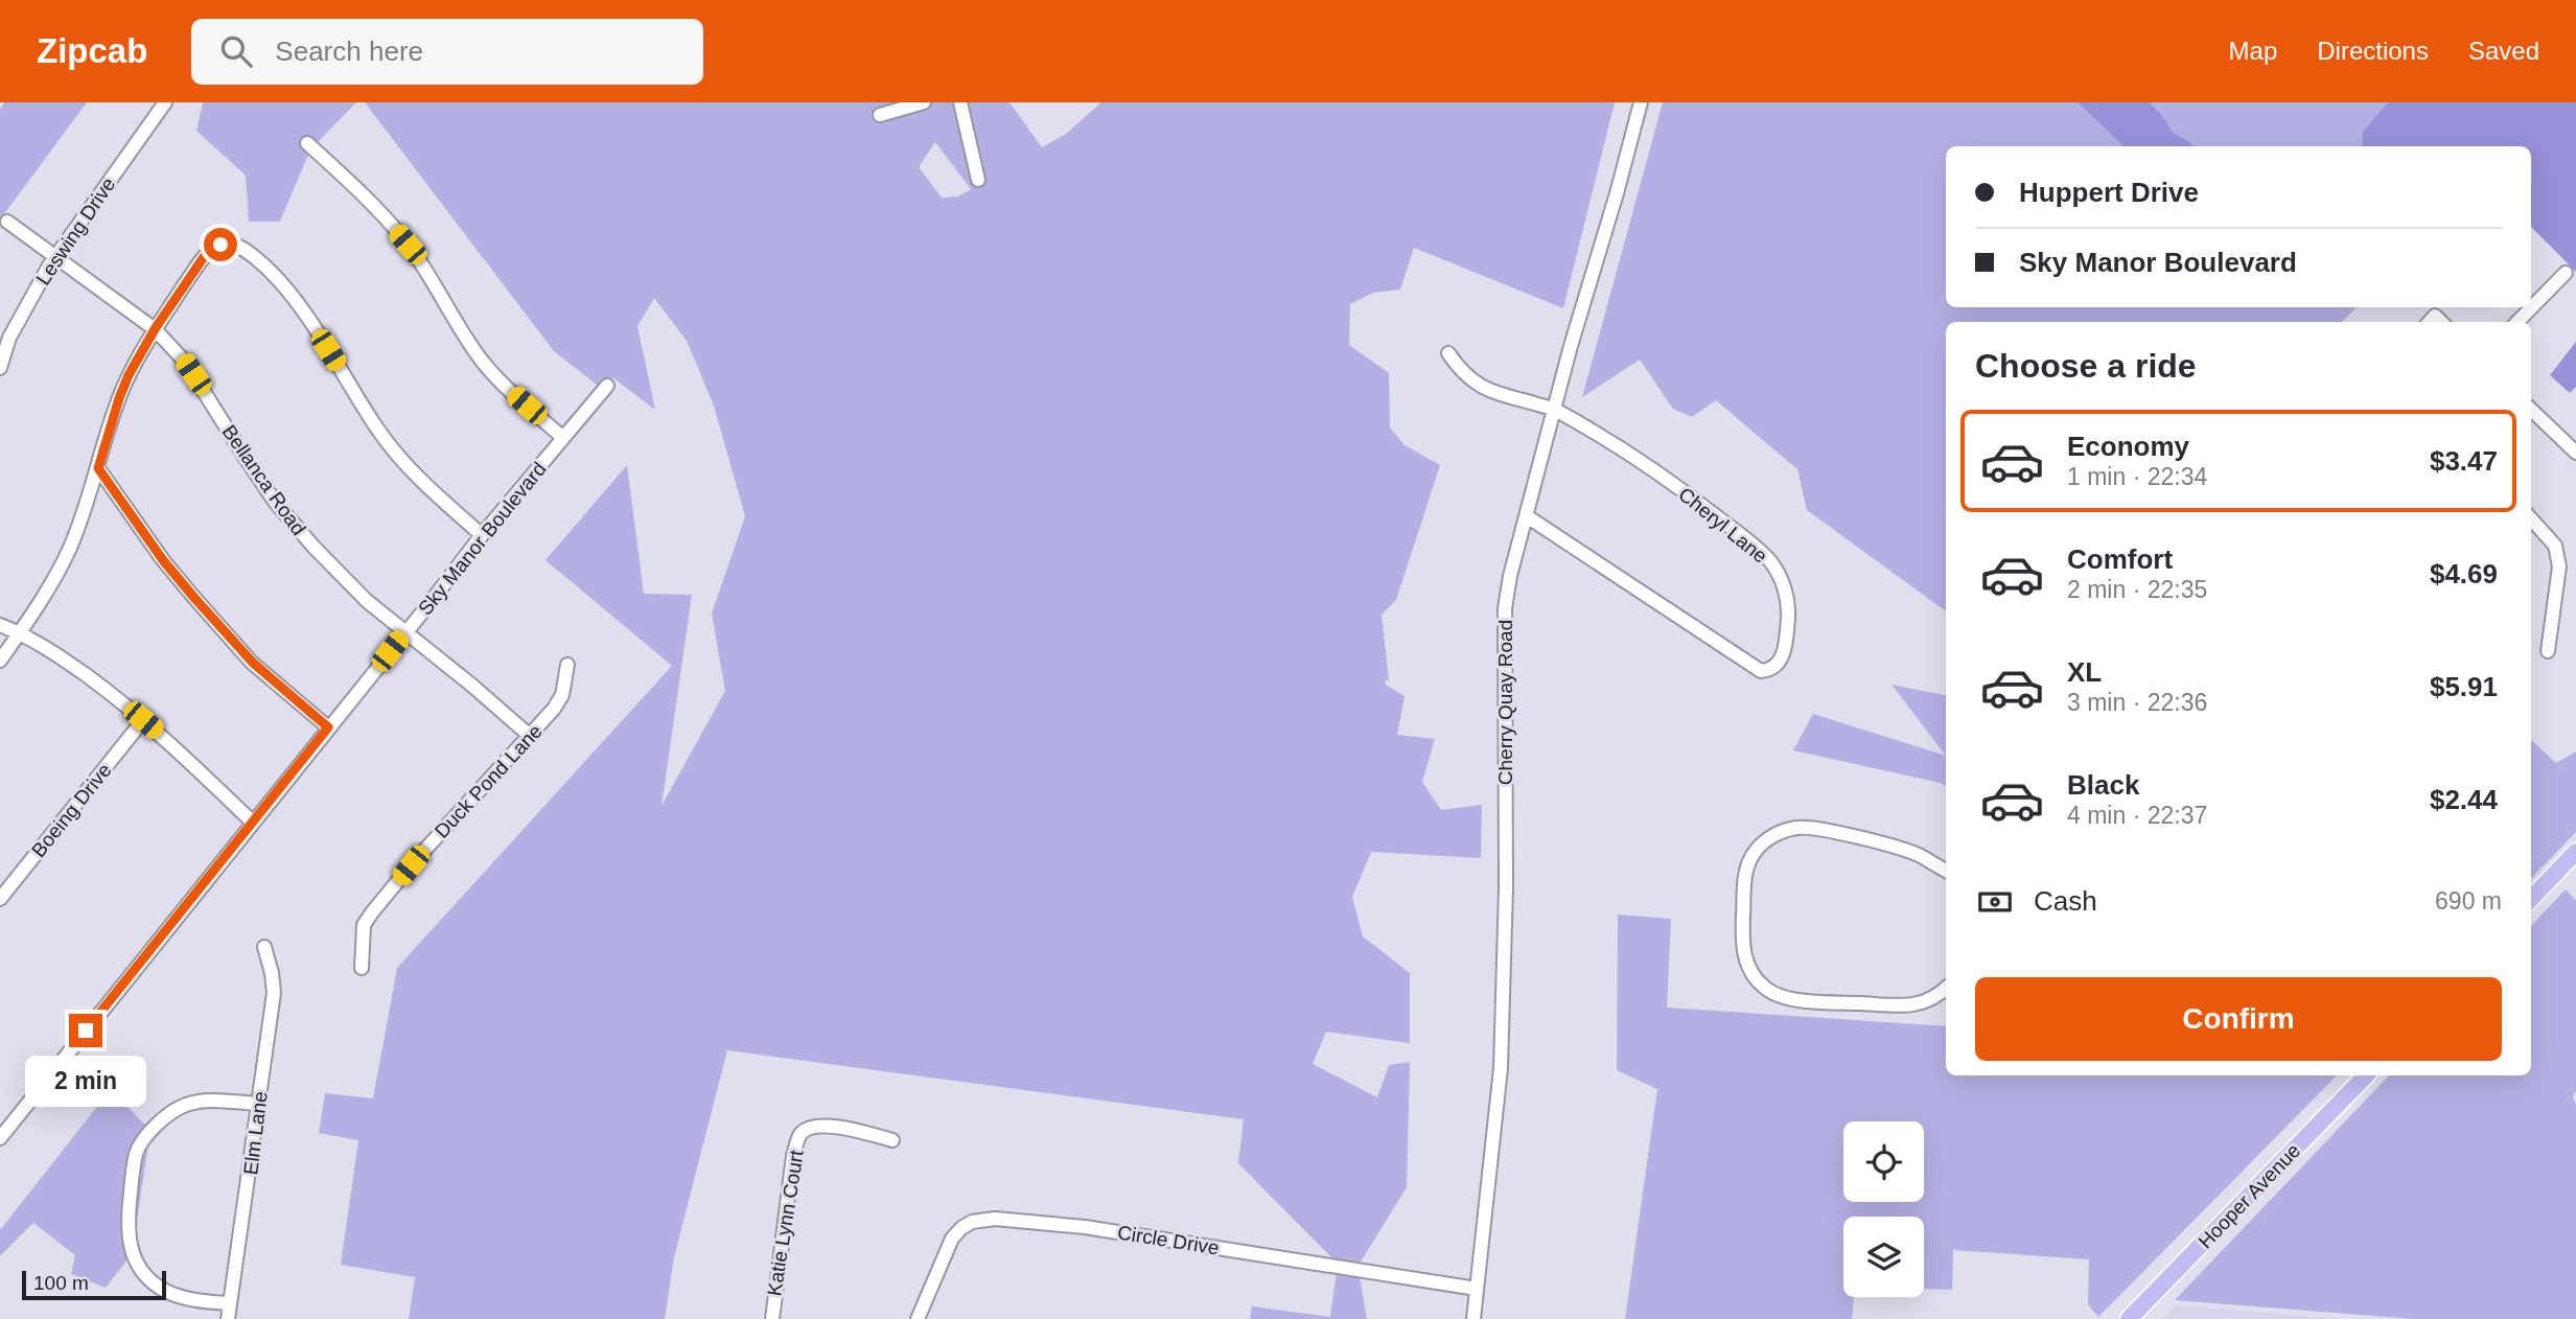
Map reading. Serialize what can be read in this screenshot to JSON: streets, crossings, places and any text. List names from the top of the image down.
{
  "streets": {
    "main road": ["Hooper Avenue"],
    "street": [
      "Leswing Drive",
      "Bellanca Road",
      "Cheryl Lane",
      "Sky Manor Boulevard",
      "Cherry Quay Road",
      "Duck Pond Lane",
      "Boeing Drive",
      "Elm Lane",
      "Katie Lynn Court",
      "Circle Drive"
    ]
  },
  "crossings": [
    ["Leswing Drive", "Bellanca Road"],
    ["Bellanca Road", "Sky Manor Boulevard"],
    ["Bellanca Road", "Duck Pond Lane"],
    ["Cheryl Lane", "Cherry Quay Road"],
    ["Cherry Quay Road", "Circle Drive"]
  ],
  "scale_bar": "100 m",
  "page": {
    "header": "Zipcab",
    "search": "Search here",
    "nav": ["Map", "Directions", "Saved"],
    "banner": ["Huppert Drive", "Sky Manor Boulevard"],
    "heading": "Choose a ride",
    "list": [
      {
        "name": "Economy",
        "note": "1 min · 22:34",
        "value": "$3.47"
      },
      {
        "name": "Comfort",
        "note": "2 min · 22:35",
        "value": "$4.69"
      },
      {
        "name": "XL",
        "note": "3 min · 22:36",
        "value": "$5.91"
      },
      {
        "name": "Black",
        "note": "4 min · 22:37",
        "value": "$2.44"
      }
    ],
    "pay": ["Cash", "690 m"],
    "buttons": "Confirm",
    "bubble": "2 min",
    "scale": "100 m"
  }
}
